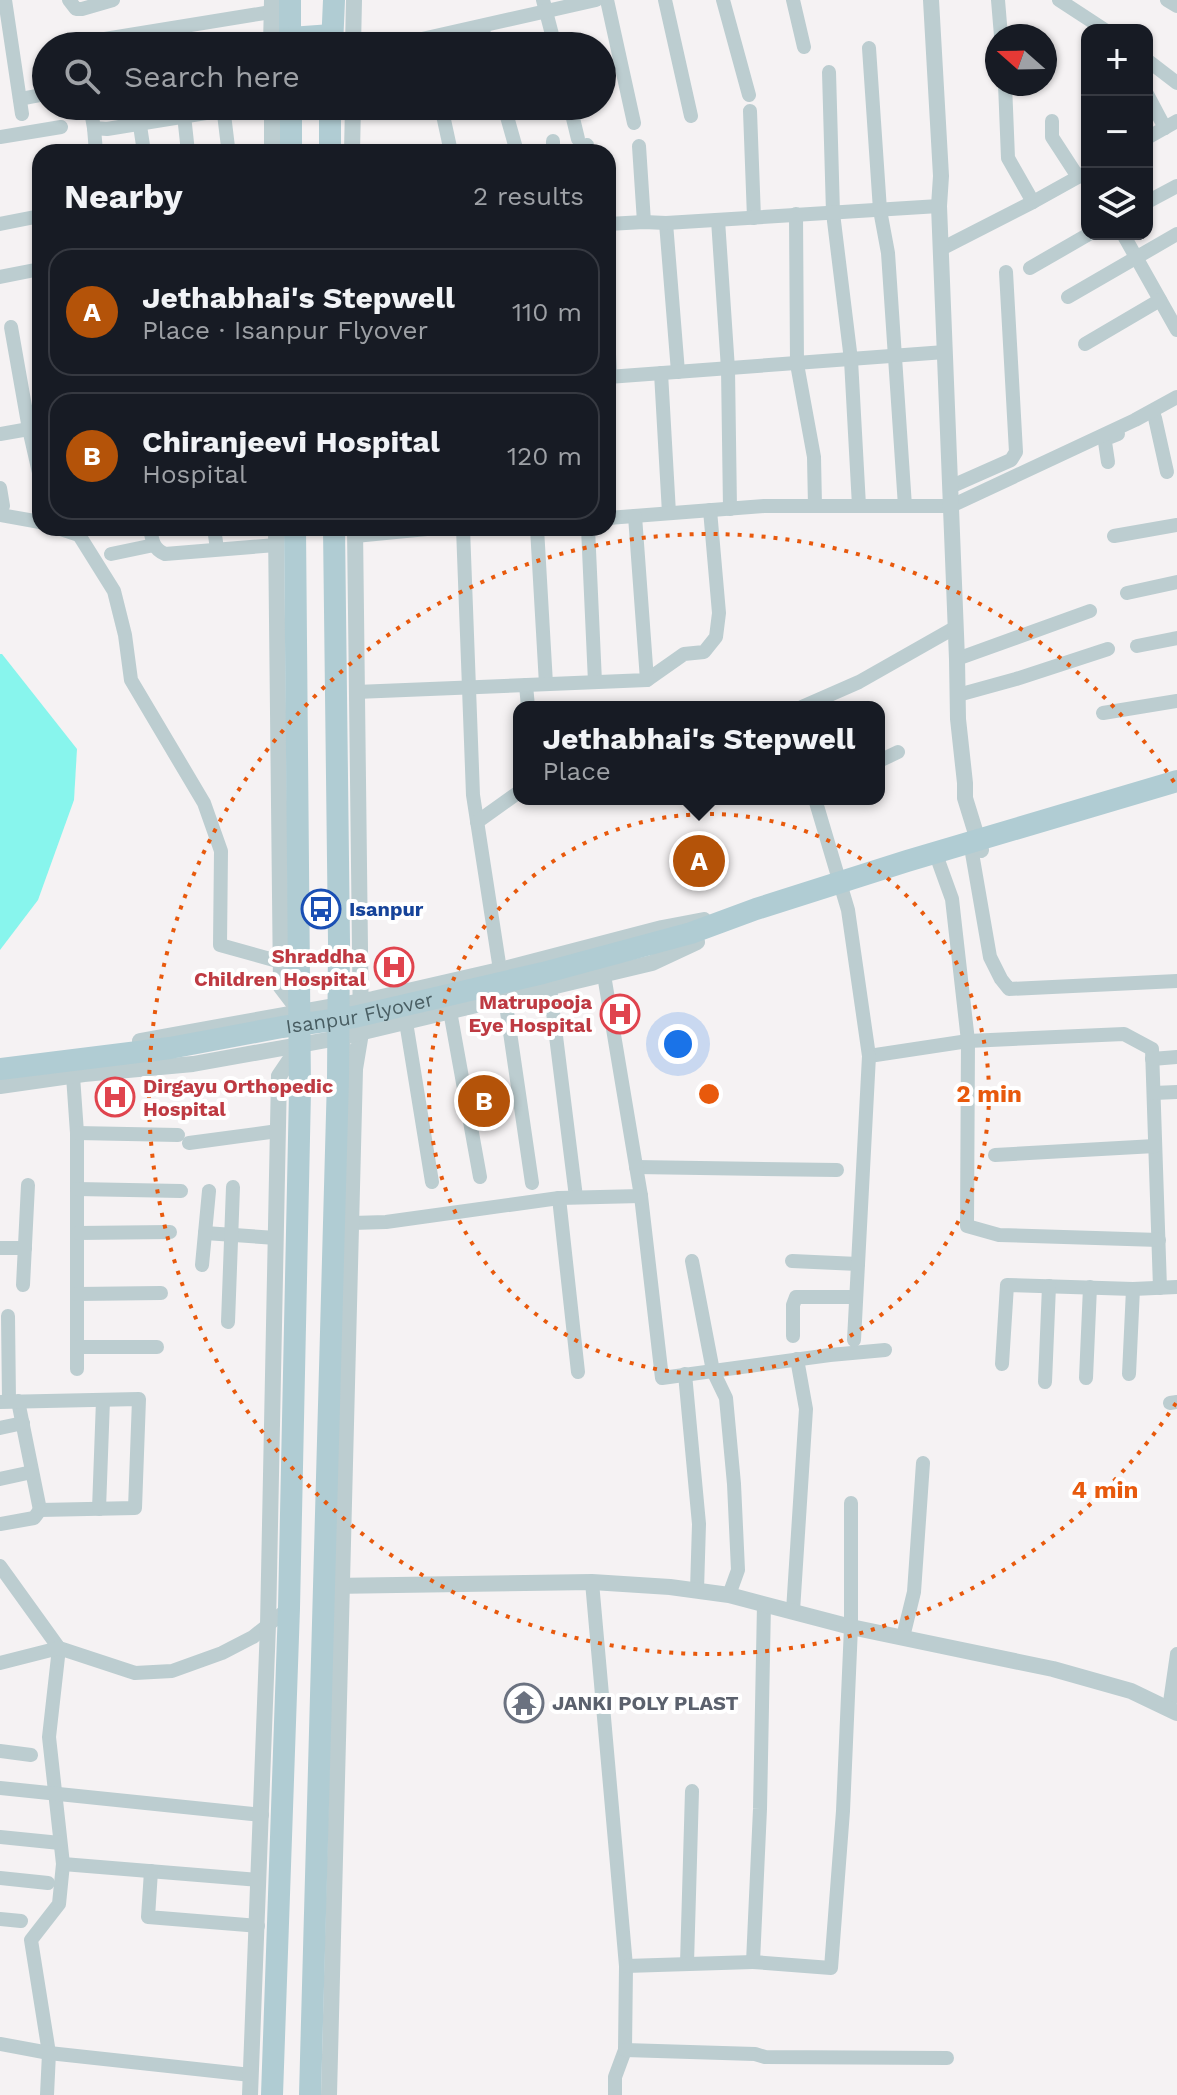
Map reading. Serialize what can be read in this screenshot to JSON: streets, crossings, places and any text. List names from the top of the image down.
{
  "streets": {
    "main road": ["Isanpur Flyover"]
  },
  "places": {
    "bus stop": ["Isanpur"],
    "hospital": ["Shraddha Children Hospital", "Matrupooja Eye Hospital", "Dirgayu Orthopedic Hospital"],
    "temple": ["JANKI POLY PLAST"]
  },
  "north": "left",
  "page": {
    "map_buttons": ["+", "−"],
    "search": "Search here",
    "heading": ["Nearby", "2 results"],
    "list": [
      {
        "mark": "A",
        "name": "Jethabhai's Stepwell",
        "note": "Place · Isanpur Flyover",
        "value": "110 m"
      },
      {
        "mark": "B",
        "name": "Chiranjeevi Hospital",
        "note": "Hospital",
        "value": "120 m"
      }
    ],
    "popup": ["Jethabhai's Stepwell", "Place"],
    "pins": ["A", "B"]
  },
  "rings": ["2 min", "4 min"]
}
